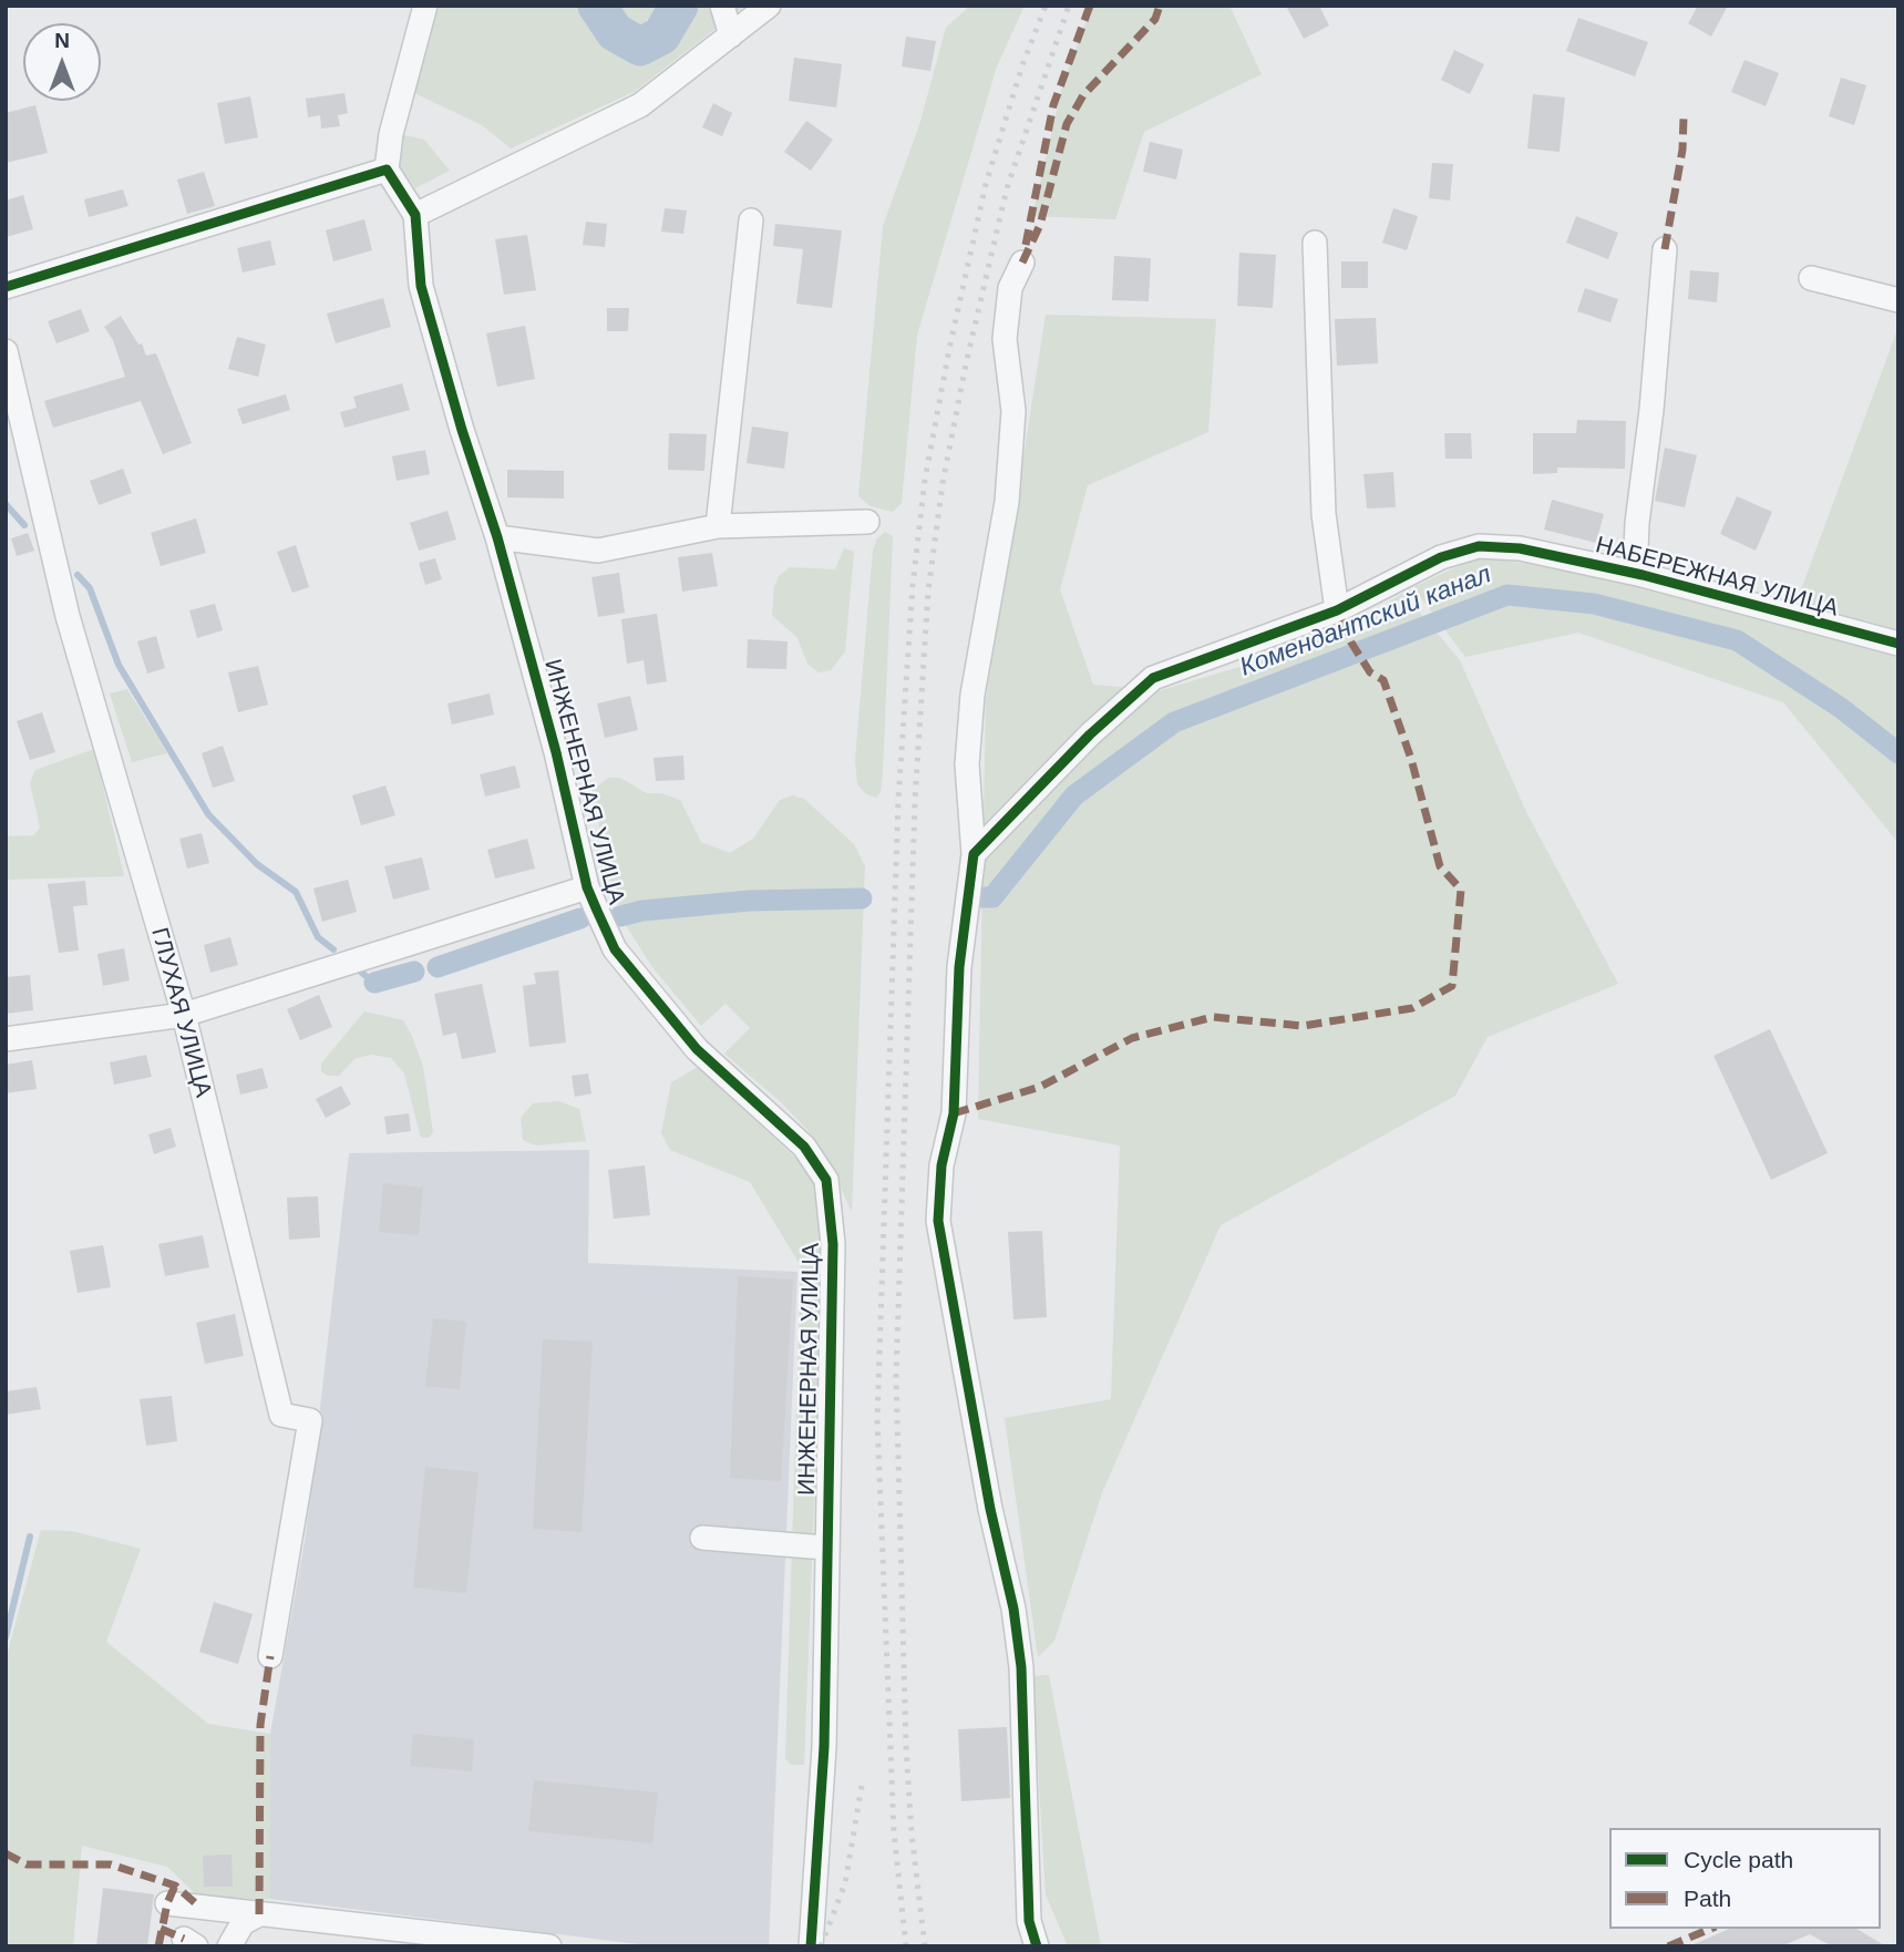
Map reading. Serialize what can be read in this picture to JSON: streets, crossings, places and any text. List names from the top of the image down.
{
  "streets": {
    "street": ["НАБЕРЕЖНАЯ УЛИЦА", "ИНЖЕНЕРНАЯ УЛИЦА", "ГЛУХАЯ УЛИЦА"]
  },
  "water": ["Комендантский канал"],
  "legend": ["Cycle path", "Path"],
  "north": "top"
}
